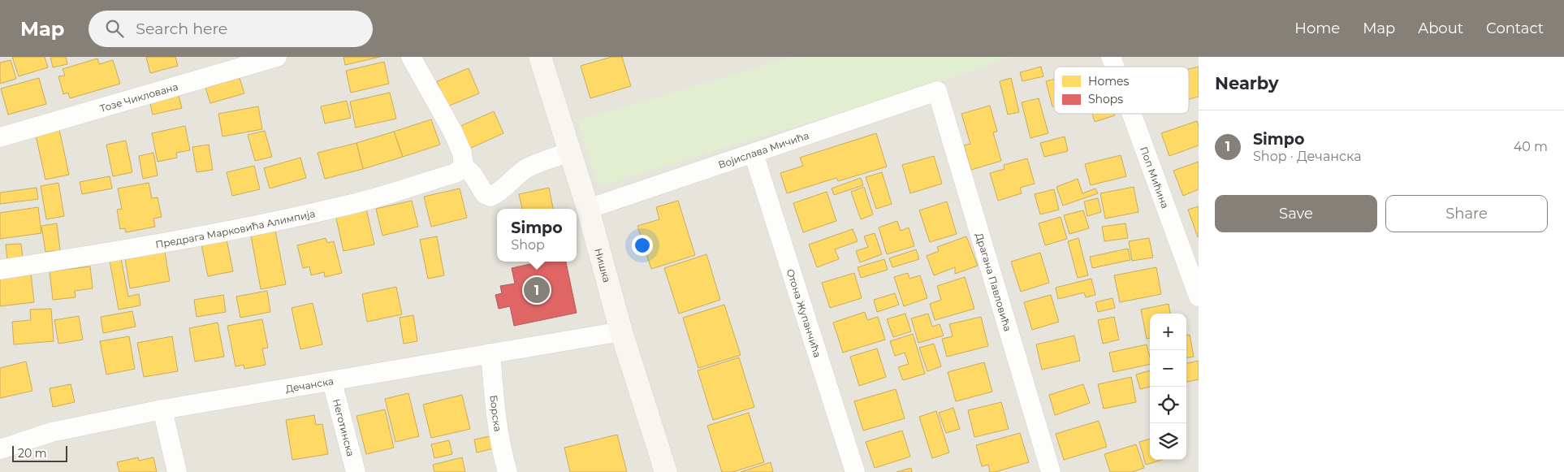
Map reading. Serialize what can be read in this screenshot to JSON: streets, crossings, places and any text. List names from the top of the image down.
{
  "streets": {
    "main road": ["Нишка"],
    "street": [
      "Тозе Чиклована",
      "Војислава Мичића",
      "Поп Мићина",
      "Предрага Марковића Алимпија",
      "Драгана Павловића",
      "Отона Жупанчића",
      "Дечанска",
      "Борска",
      "Неготинска"
    ]
  },
  "crossings": [
    ["Војислава Мичића", "Нишка"],
    ["Војислава Мичића", "Драгана Павловића"],
    ["Војислава Мичића", "Отона Жупанчића"],
    ["Нишка", "Дечанска"],
    ["Дечанска", "Борска"],
    ["Дечанска", "Неготинска"]
  ],
  "legend": ["Homes", "Shops"],
  "scale_bar": "20 m",
  "page": {
    "header": "Map",
    "search": "Search here",
    "nav": [
      "Home",
      "Map",
      "About",
      "Contact"
    ],
    "heading": "Nearby",
    "list": [
      {
        "mark": "1",
        "name": "Simpo",
        "note": "Shop · Дечанска",
        "value": "40 m"
      }
    ],
    "buttons": ["Save", "Share"],
    "popup": ["Simpo", "Shop"],
    "pins": "1",
    "map_buttons": ["+", "−"],
    "scale": "20 m"
  }
}
